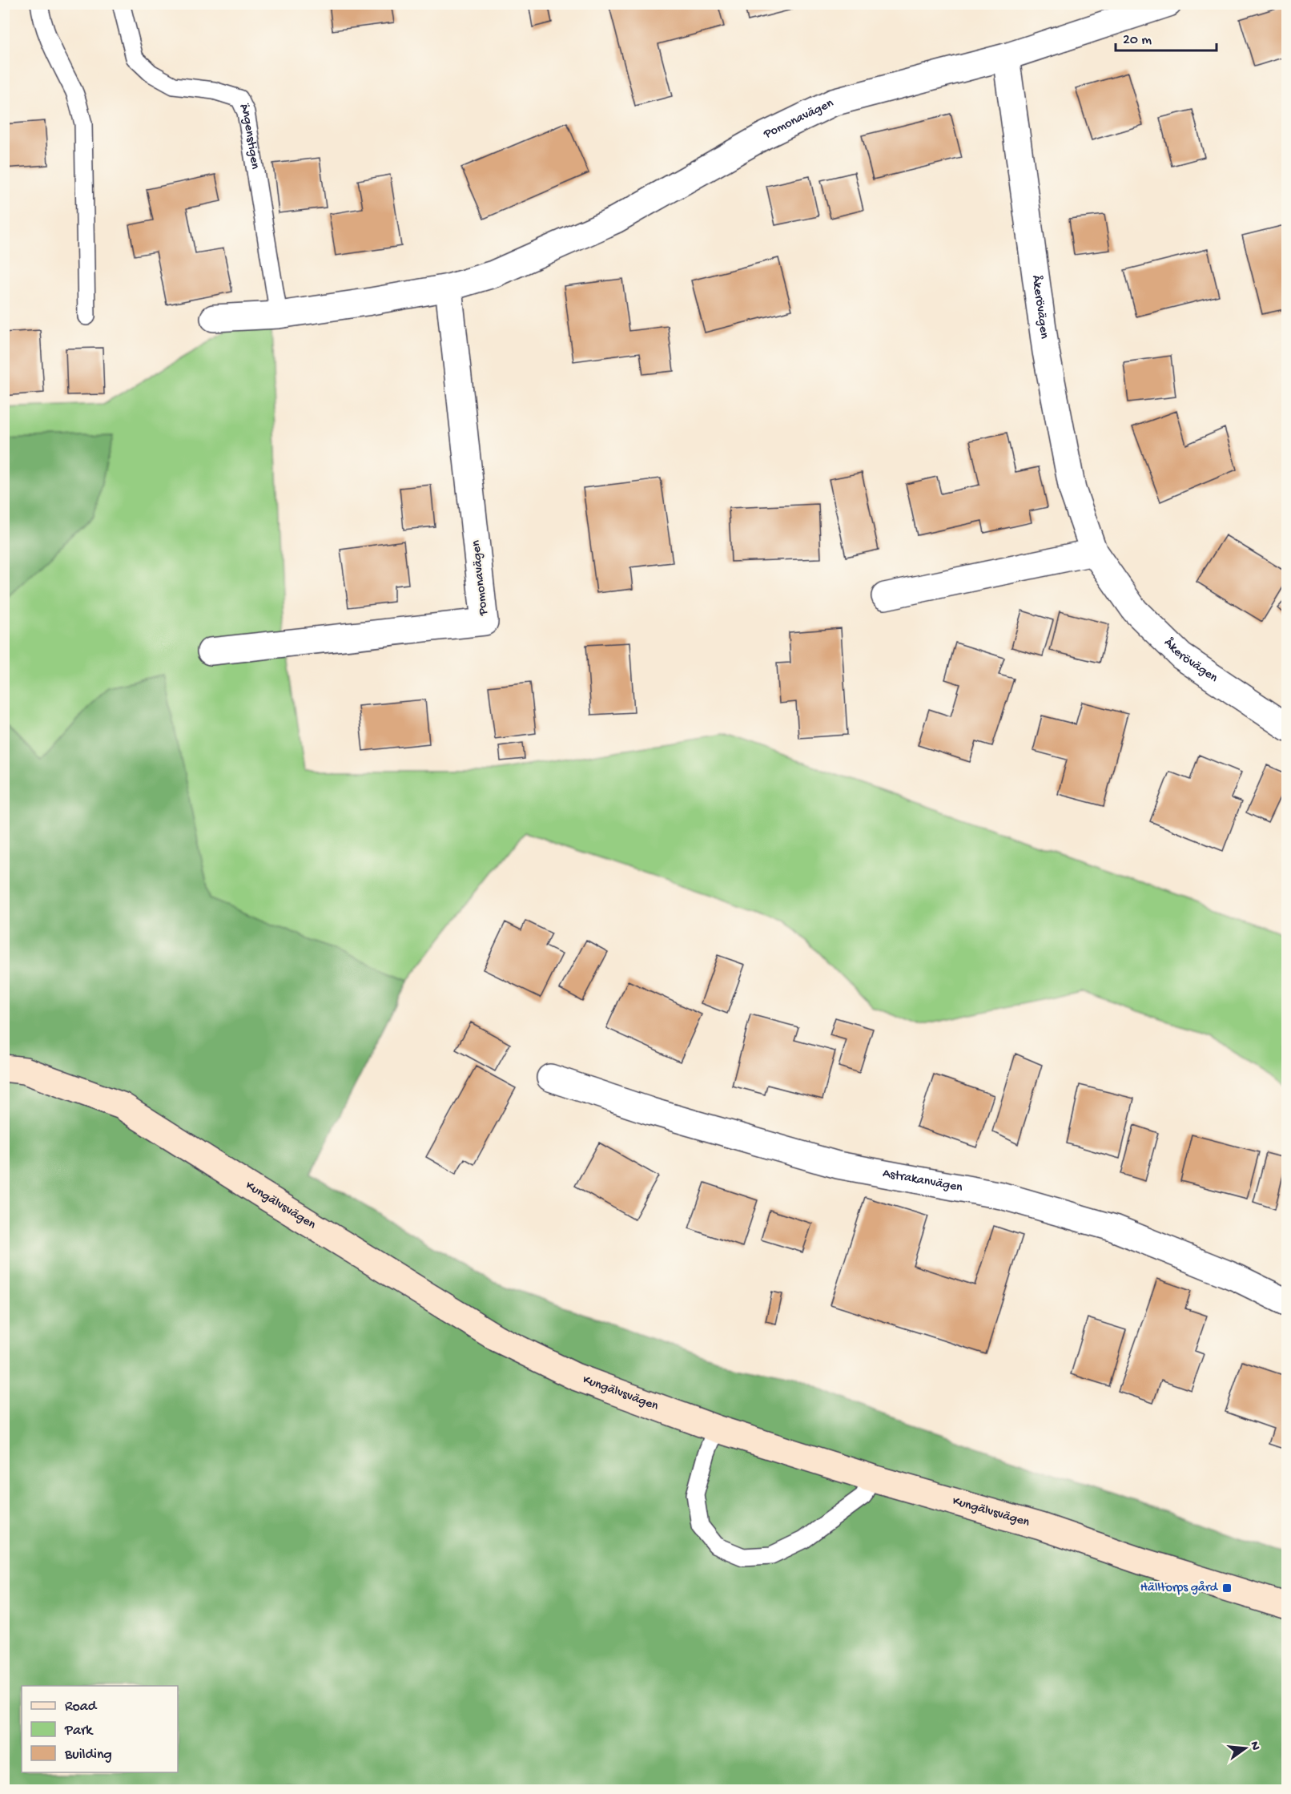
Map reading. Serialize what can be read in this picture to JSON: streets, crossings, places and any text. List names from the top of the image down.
{
  "streets": {
    "street": [
      "Pomonavägen",
      "Åkerövägen",
      "Astrakanvägen",
      "Kungälvsvägen"
    ],
    "lane": ["Ängenstigen"]
  },
  "crossings": [
    ["Pomonavägen", "Ängenstigen"],
    ["Pomonavägen", "Åkerövägen"]
  ],
  "places": {
    "transit": ["Hälltorps gård"]
  },
  "legend": ["Road", "Park", "Building"],
  "scale_bar": "20 m",
  "north": "right"
}
